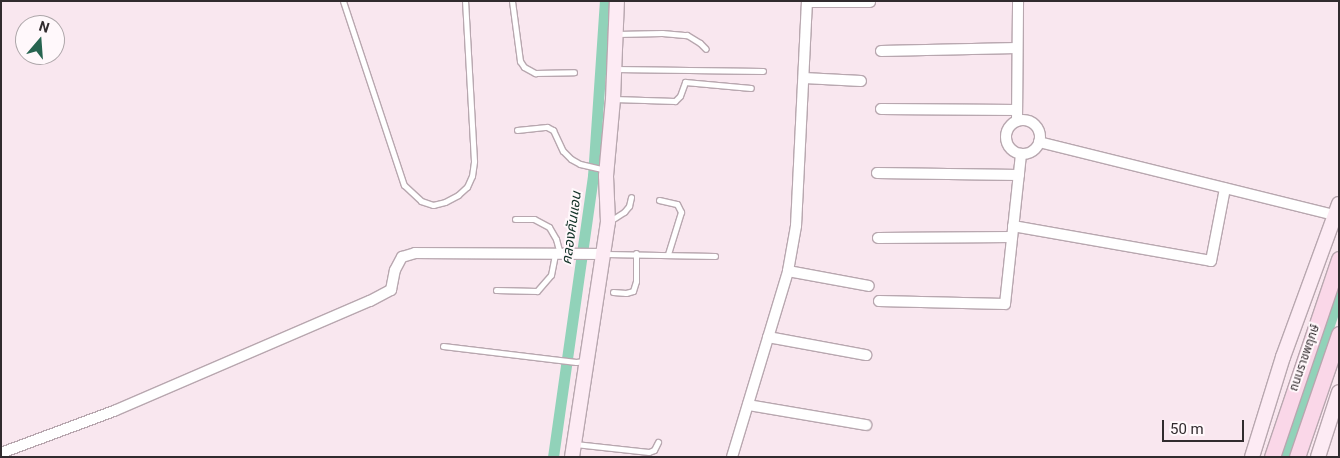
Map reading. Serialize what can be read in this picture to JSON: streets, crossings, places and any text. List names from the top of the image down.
{
  "streets": {
    "main road": ["ถนนราชพฤกษ์"]
  },
  "water": ["คลองคันแอน"],
  "scale_bar": "50 m",
  "north": "top"
}
